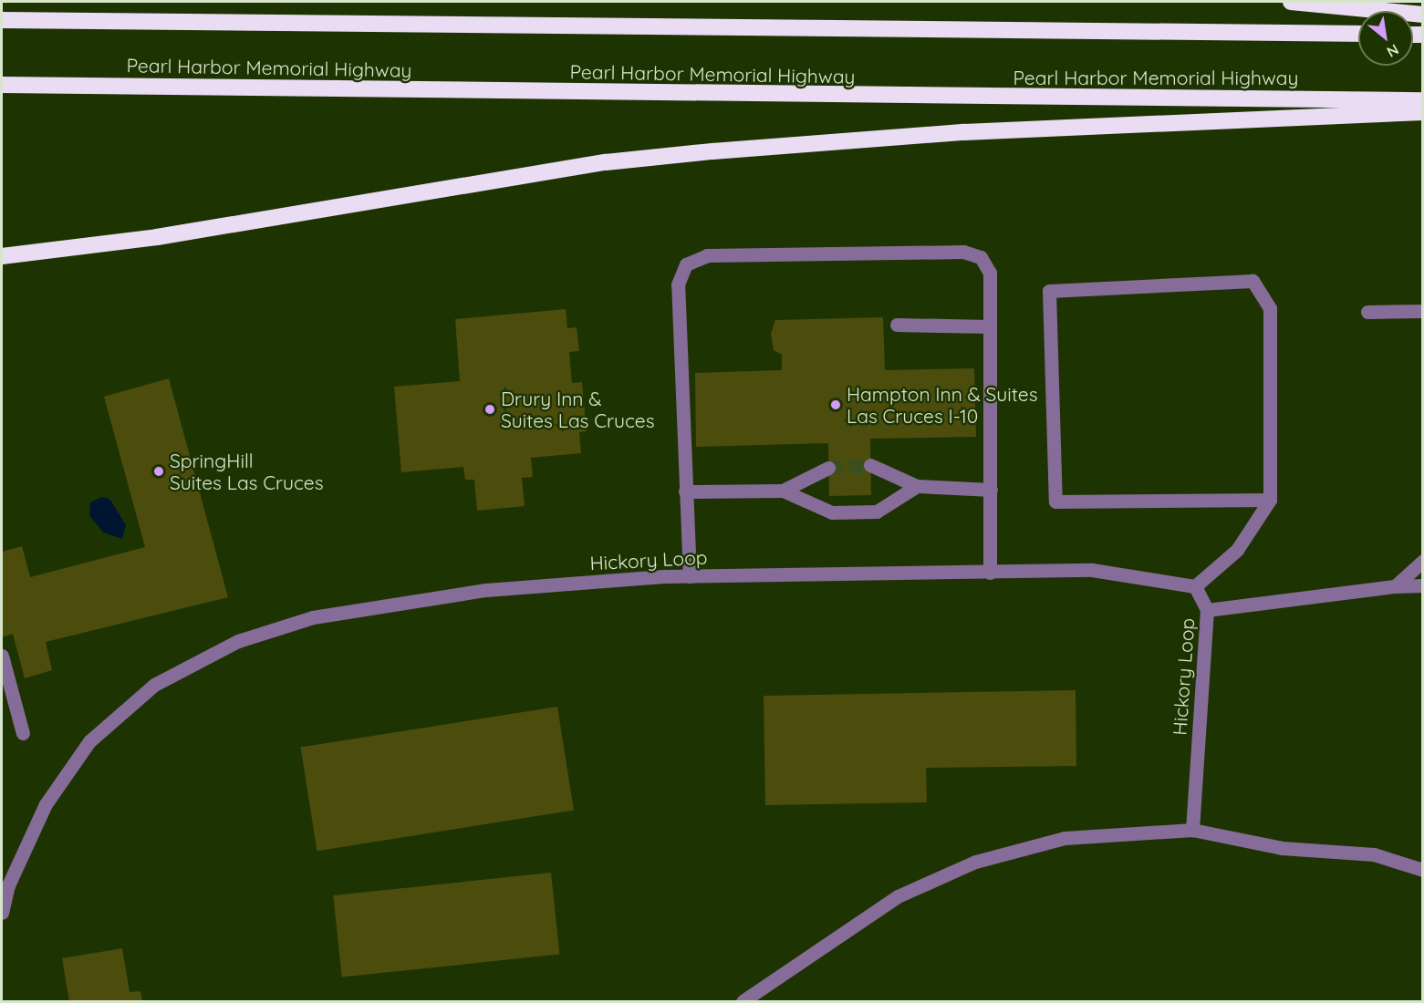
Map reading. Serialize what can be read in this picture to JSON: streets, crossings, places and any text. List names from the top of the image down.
{
  "streets": {
    "highway": ["Pearl Harbor Memorial Highway"],
    "street": ["Hickory Loop"]
  },
  "places": ["Hampton Inn & Suites Las Cruces I-10", "Drury Inn & Suites Las Cruces", "SpringHill Suites Las Cruces"],
  "north": "bottom right"
}
